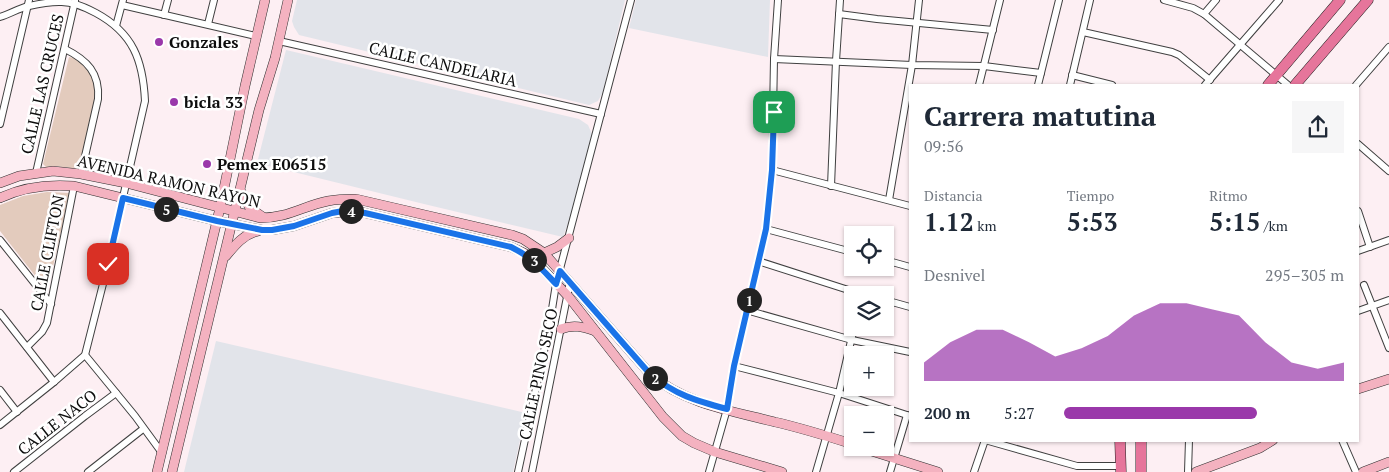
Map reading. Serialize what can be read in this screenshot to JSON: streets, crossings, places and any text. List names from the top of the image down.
{
  "streets": {
    "main road": ["AVENIDA RAMON RAYON"],
    "street": [
      "CALLE CANDELARIA",
      "CALLE LAS CRUCES",
      "CALLE CLIFTON",
      "CALLE PINO SECO",
      "CALLE NACO"
    ]
  },
  "crossings": [
    ["CALLE CANDELARIA", "CALLE PINO SECO"],
    ["CALLE LAS CRUCES", "AVENIDA RAMON RAYON"],
    ["AVENIDA RAMON RAYON", "CALLE CLIFTON"],
    ["AVENIDA RAMON RAYON", "CALLE PINO SECO"]
  ],
  "places": ["Gonzales", "bicla 33", "Pemex E06515"],
  "page": {
    "heading": ["Carrera matutina", "09:56"],
    "stats": [
      ["Distancia", "1.12 km"],
      ["Tiempo", "5:53"],
      ["Ritmo", "5:15 /km"]
    ],
    "pins": [
      "5",
      "4",
      "3",
      "1",
      "2"
    ],
    "map_buttons": ["+", "−"],
    "chart": ["Desnivel", "295–305 m"],
    "list": [
      {
        "name": "200 m",
        "note": "5:27"
      }
    ]
  }
}
